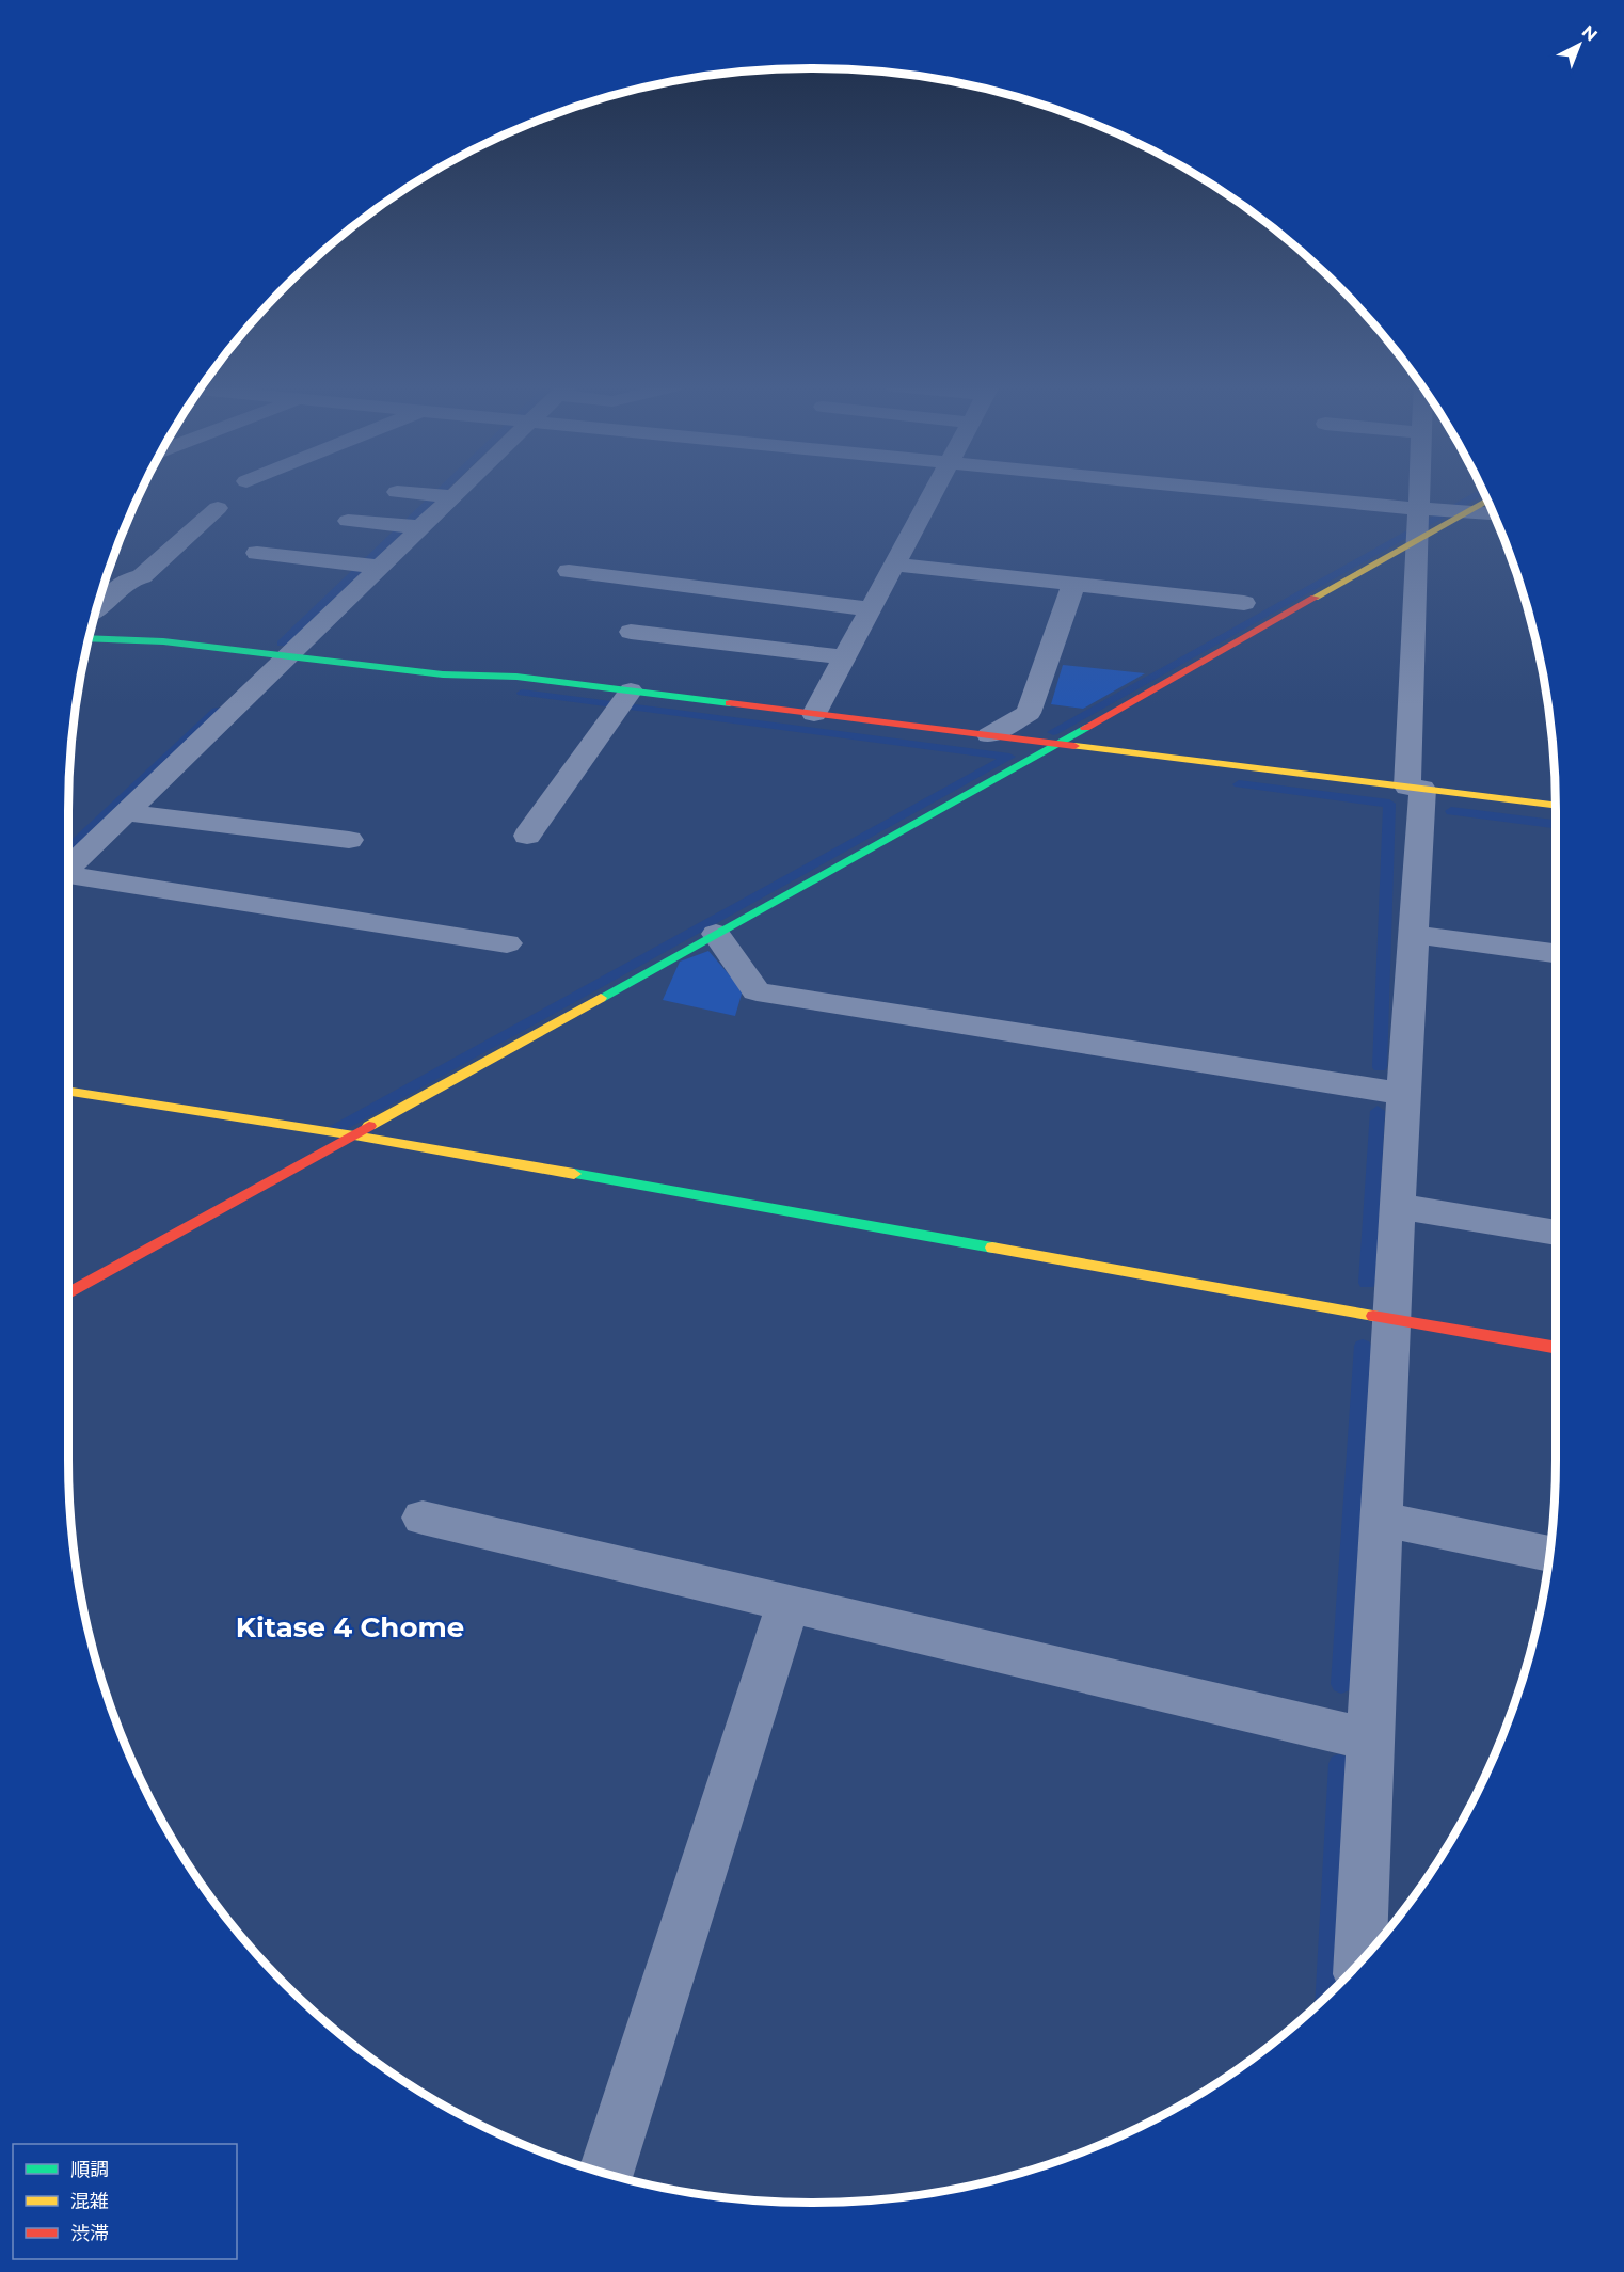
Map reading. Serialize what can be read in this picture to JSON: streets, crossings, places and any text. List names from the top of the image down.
{
  "districts": ["Kitase 4 Chome"],
  "legend": ["順調", "混雑", "渋滞"],
  "north": "top right"
}
